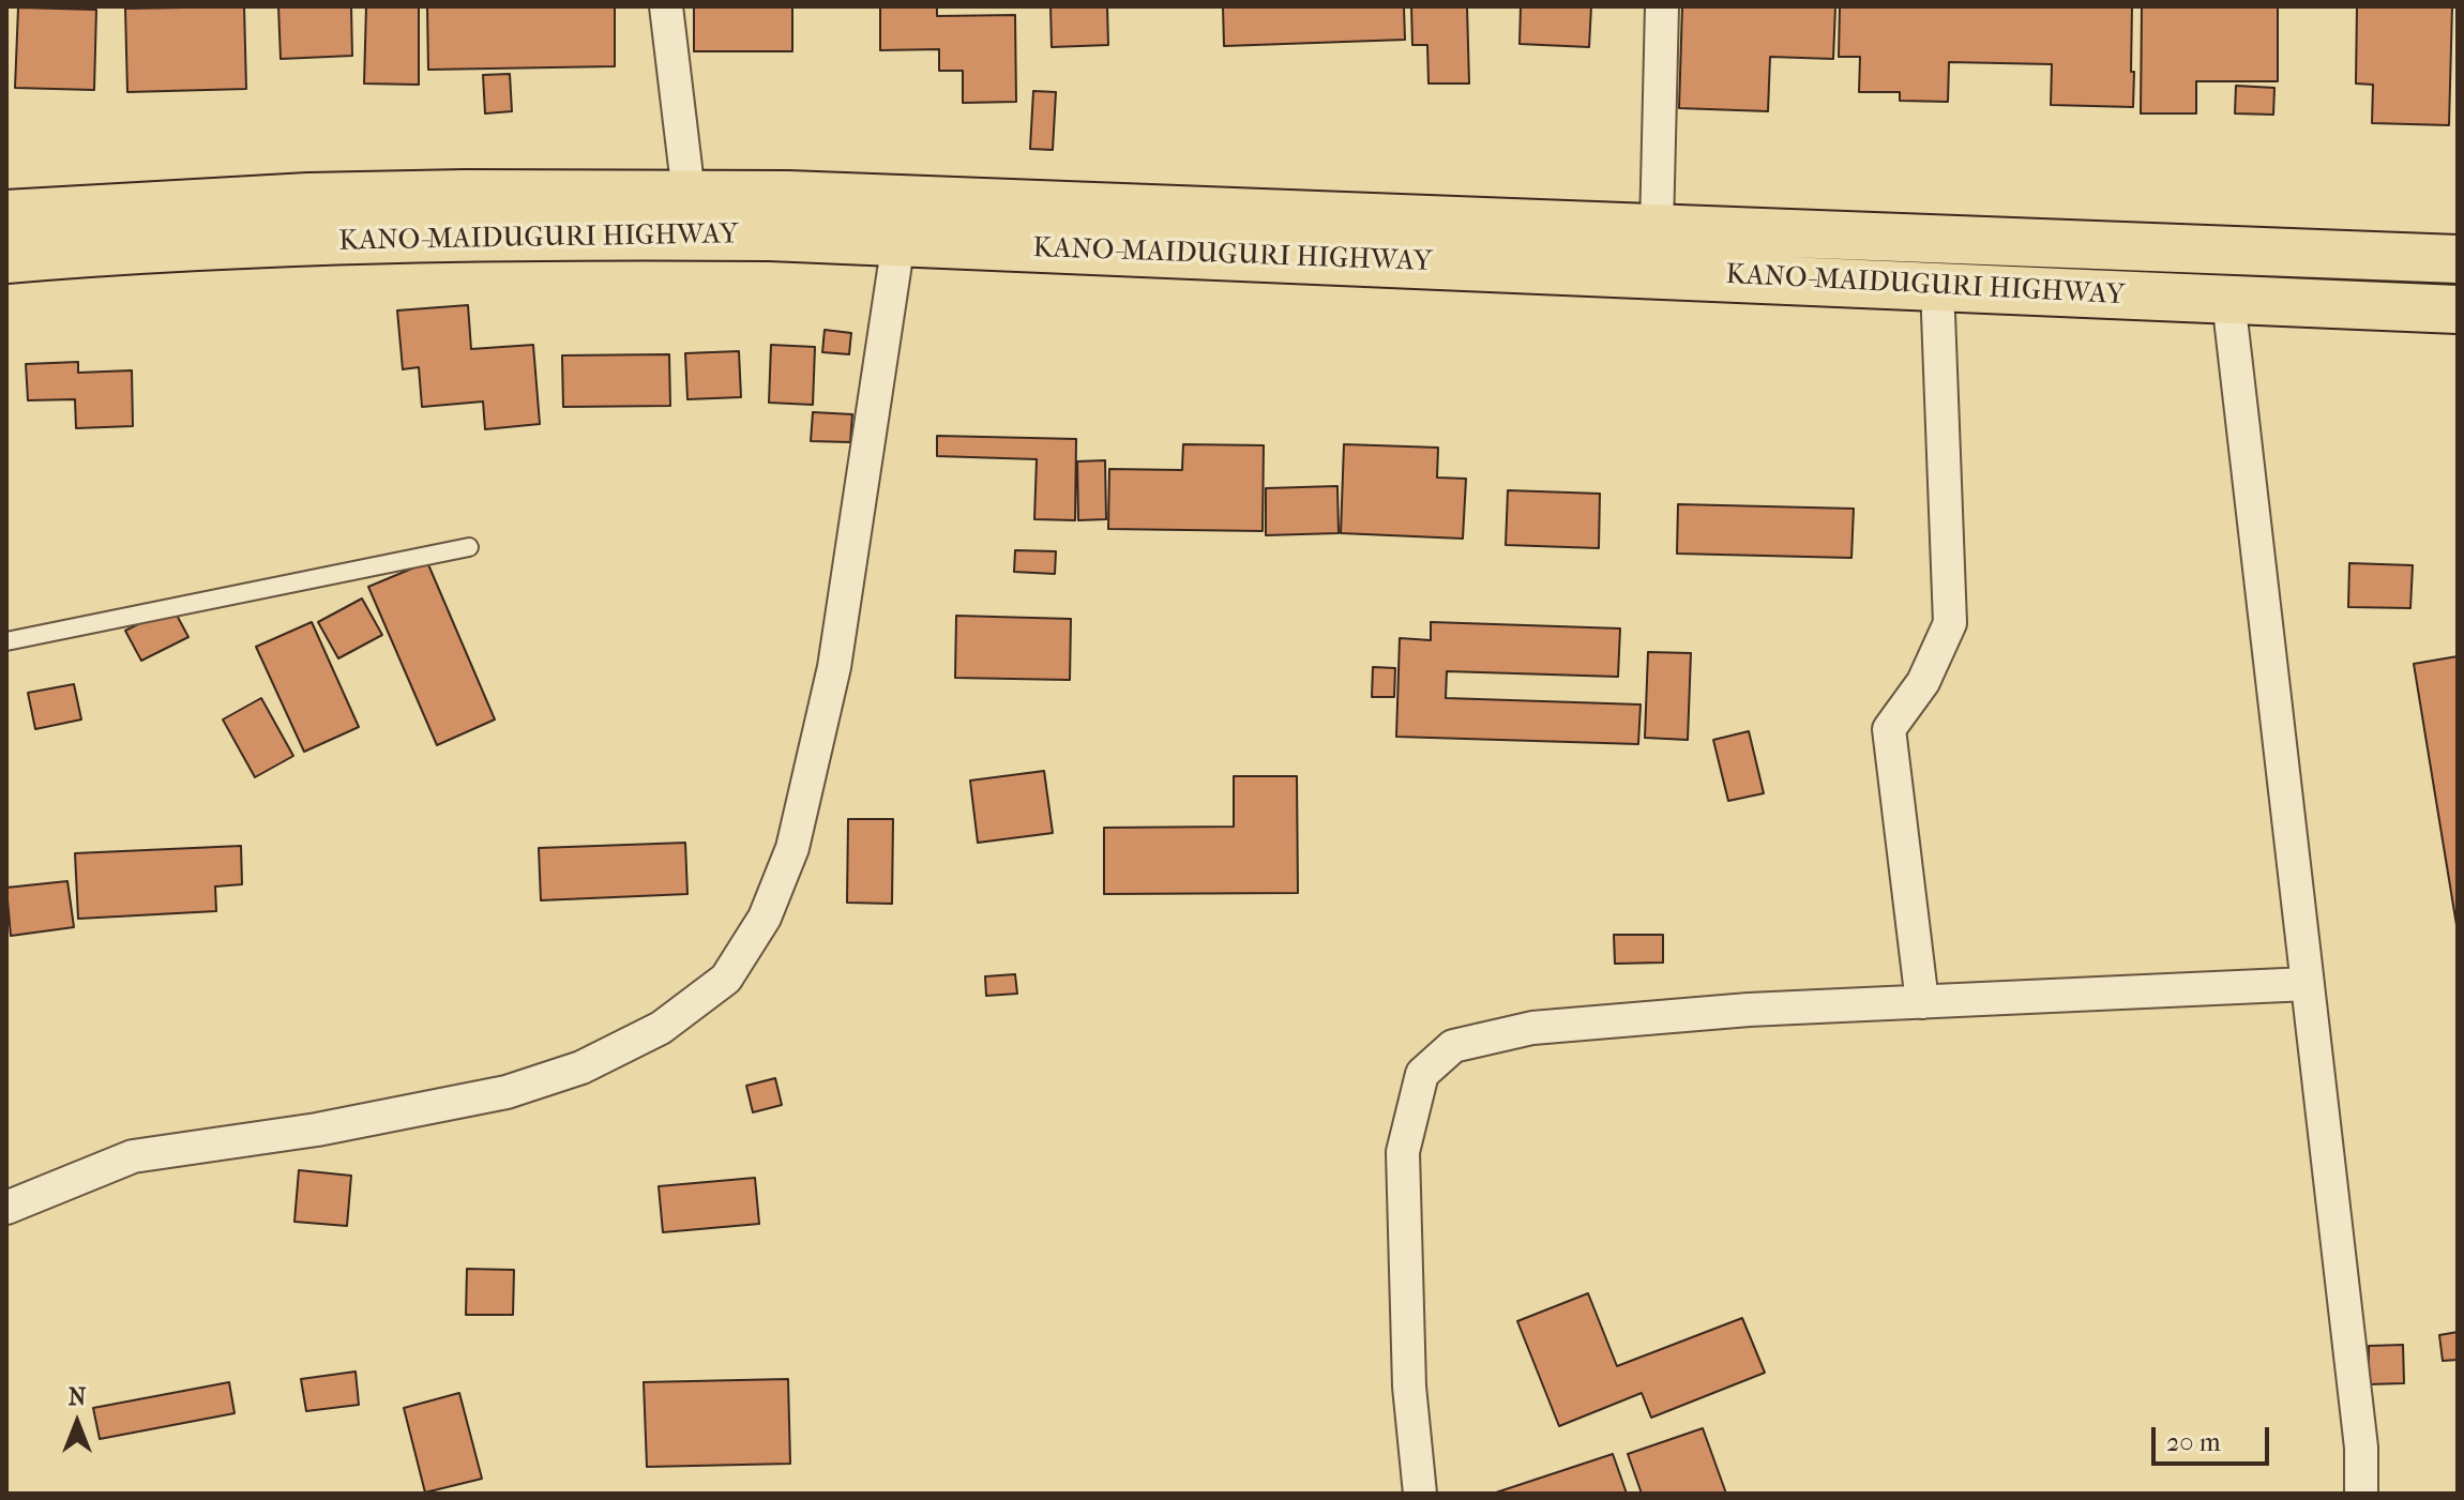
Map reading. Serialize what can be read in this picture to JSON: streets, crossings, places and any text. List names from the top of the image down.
{
  "streets": {
    "highway": ["KANO-MAIDUGURI HIGHWAY"]
  },
  "scale_bar": "20 m",
  "north": "top"
}
